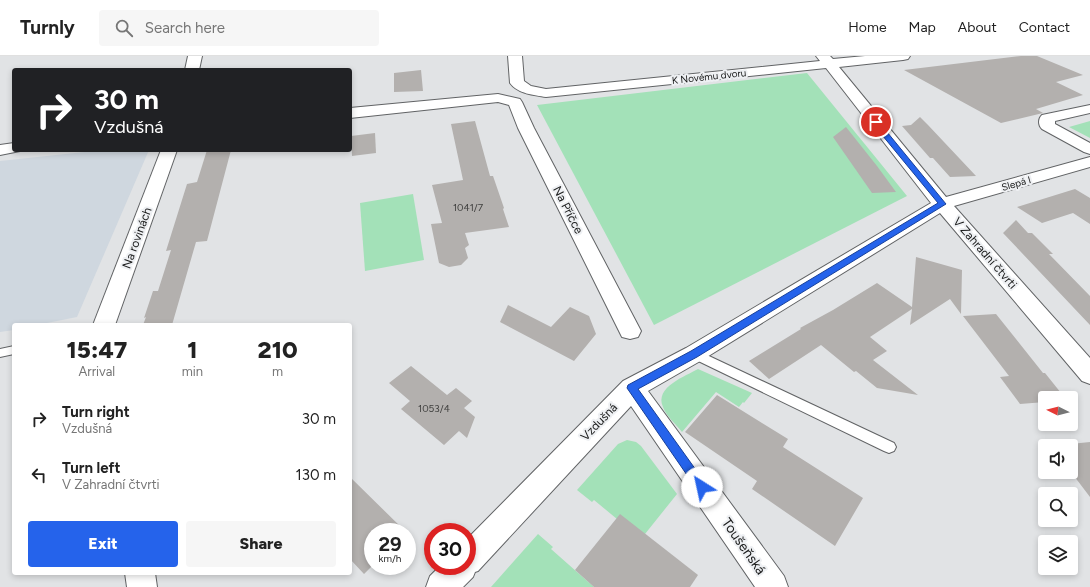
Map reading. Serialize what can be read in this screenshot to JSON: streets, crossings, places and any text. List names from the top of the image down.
{
  "streets": {
    "street": [
      "K Novému dvoru",
      "Slepá I",
      "Na Příčce",
      "Na rovinách",
      "V Zahradní čtvrti",
      "Vzdušná",
      "Toušeňská"
    ]
  },
  "crossings": [
    ["K Novému dvoru", "V Zahradní čtvrti"],
    ["Slepá I", "V Zahradní čtvrti"],
    ["Slepá I", "Vzdušná"],
    ["V Zahradní čtvrti", "Vzdušná"],
    ["Vzdušná", "Toušeňská"]
  ],
  "house_numbers": ["1041/7", "1053/4"],
  "north": "left",
  "page": {
    "header": "Turnly",
    "search": "Search here",
    "nav": [
      "Home",
      "Map",
      "About",
      "Contact"
    ],
    "turn": ["30 m", "Vzdušná"],
    "eta": [
      "15:47",
      "Arrival",
      "1",
      "min",
      "210",
      "m"
    ],
    "list": [
      {
        "name": "Turn right",
        "note": "Vzdušná",
        "value": "30 m"
      },
      {
        "name": "Turn left",
        "note": "V Zahradní čtvrti",
        "value": "130 m"
      }
    ],
    "buttons": ["Exit", "Share"],
    "speed": "29 km/h",
    "limit": "30"
  }
}
